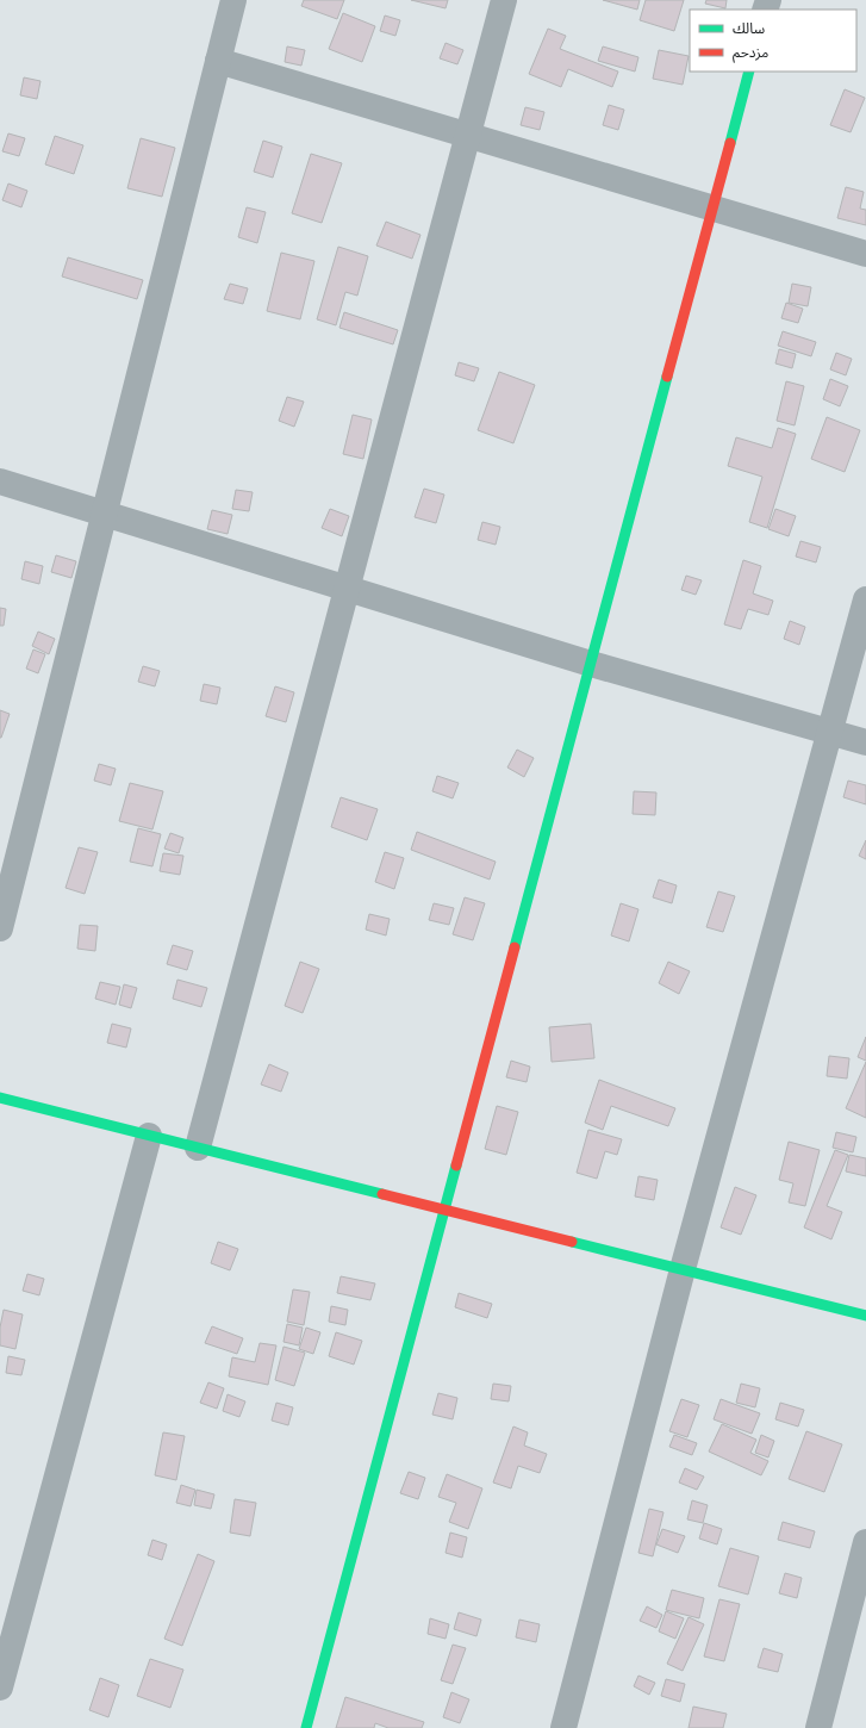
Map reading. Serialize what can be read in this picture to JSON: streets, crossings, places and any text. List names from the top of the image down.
{
  "legend": ["سالك", "مزدحم"]
}
